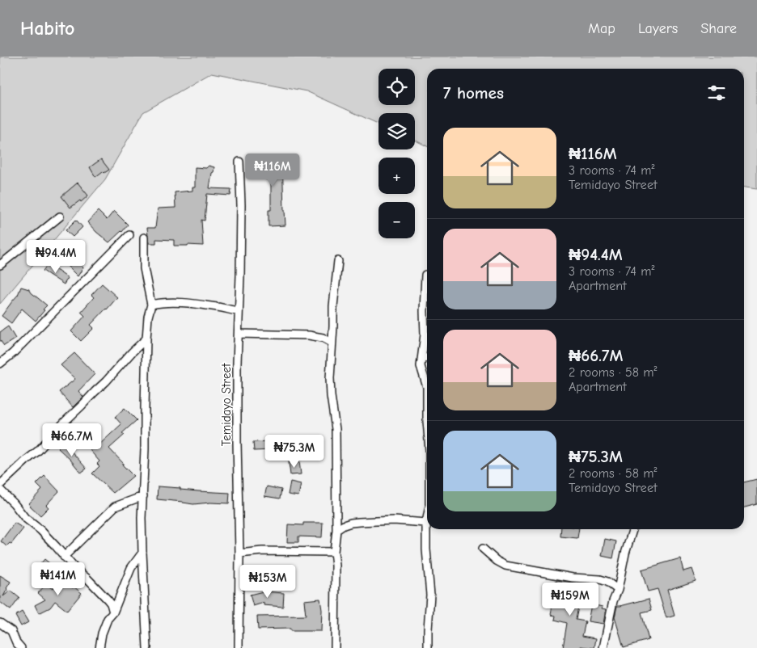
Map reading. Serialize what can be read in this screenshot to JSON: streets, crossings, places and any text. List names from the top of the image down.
{
  "streets": {
    "street": ["Temidayo Street"]
  },
  "page": {
    "header": "Habito",
    "nav": ["Map", "Layers", "Share"],
    "map_buttons": ["+", "−"],
    "heading": "7 homes",
    "list": [
      {
        "name": "₦116M",
        "note": "3 rooms · 74 m² · Temidayo Street"
      },
      {
        "name": "₦94.4M",
        "note": "3 rooms · 74 m² · Apartment"
      },
      {
        "name": "₦66.7M",
        "note": "2 rooms · 58 m² · Apartment"
      },
      {
        "name": "₦75.3M",
        "note": "2 rooms · 58 m² · Temidayo Street"
      }
    ],
    "price": [
      "₦116M",
      "₦94.4M",
      "₦66.7M",
      "₦75.3M",
      "₦141M",
      "₦153M",
      "₦159M"
    ]
  }
}
